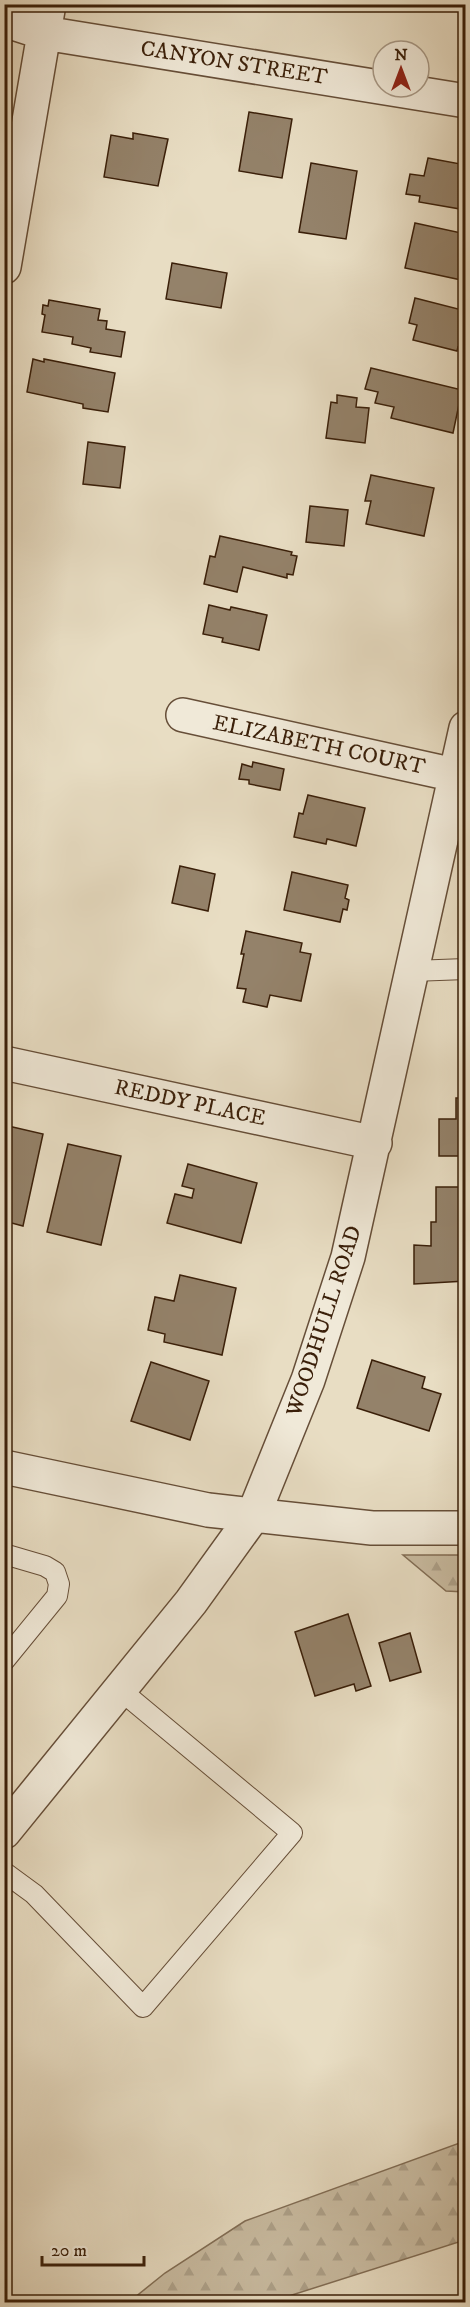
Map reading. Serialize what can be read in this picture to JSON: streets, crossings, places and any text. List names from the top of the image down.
{
  "streets": {
    "street": [
      "CANYON STREET",
      "ELIZABETH COURT",
      "REDDY PLACE",
      "WOODHULL ROAD"
    ]
  },
  "crossings": [
    ["ELIZABETH COURT", "WOODHULL ROAD"],
    ["REDDY PLACE", "WOODHULL ROAD"]
  ],
  "scale_bar": "20 m",
  "north": "top"
}
